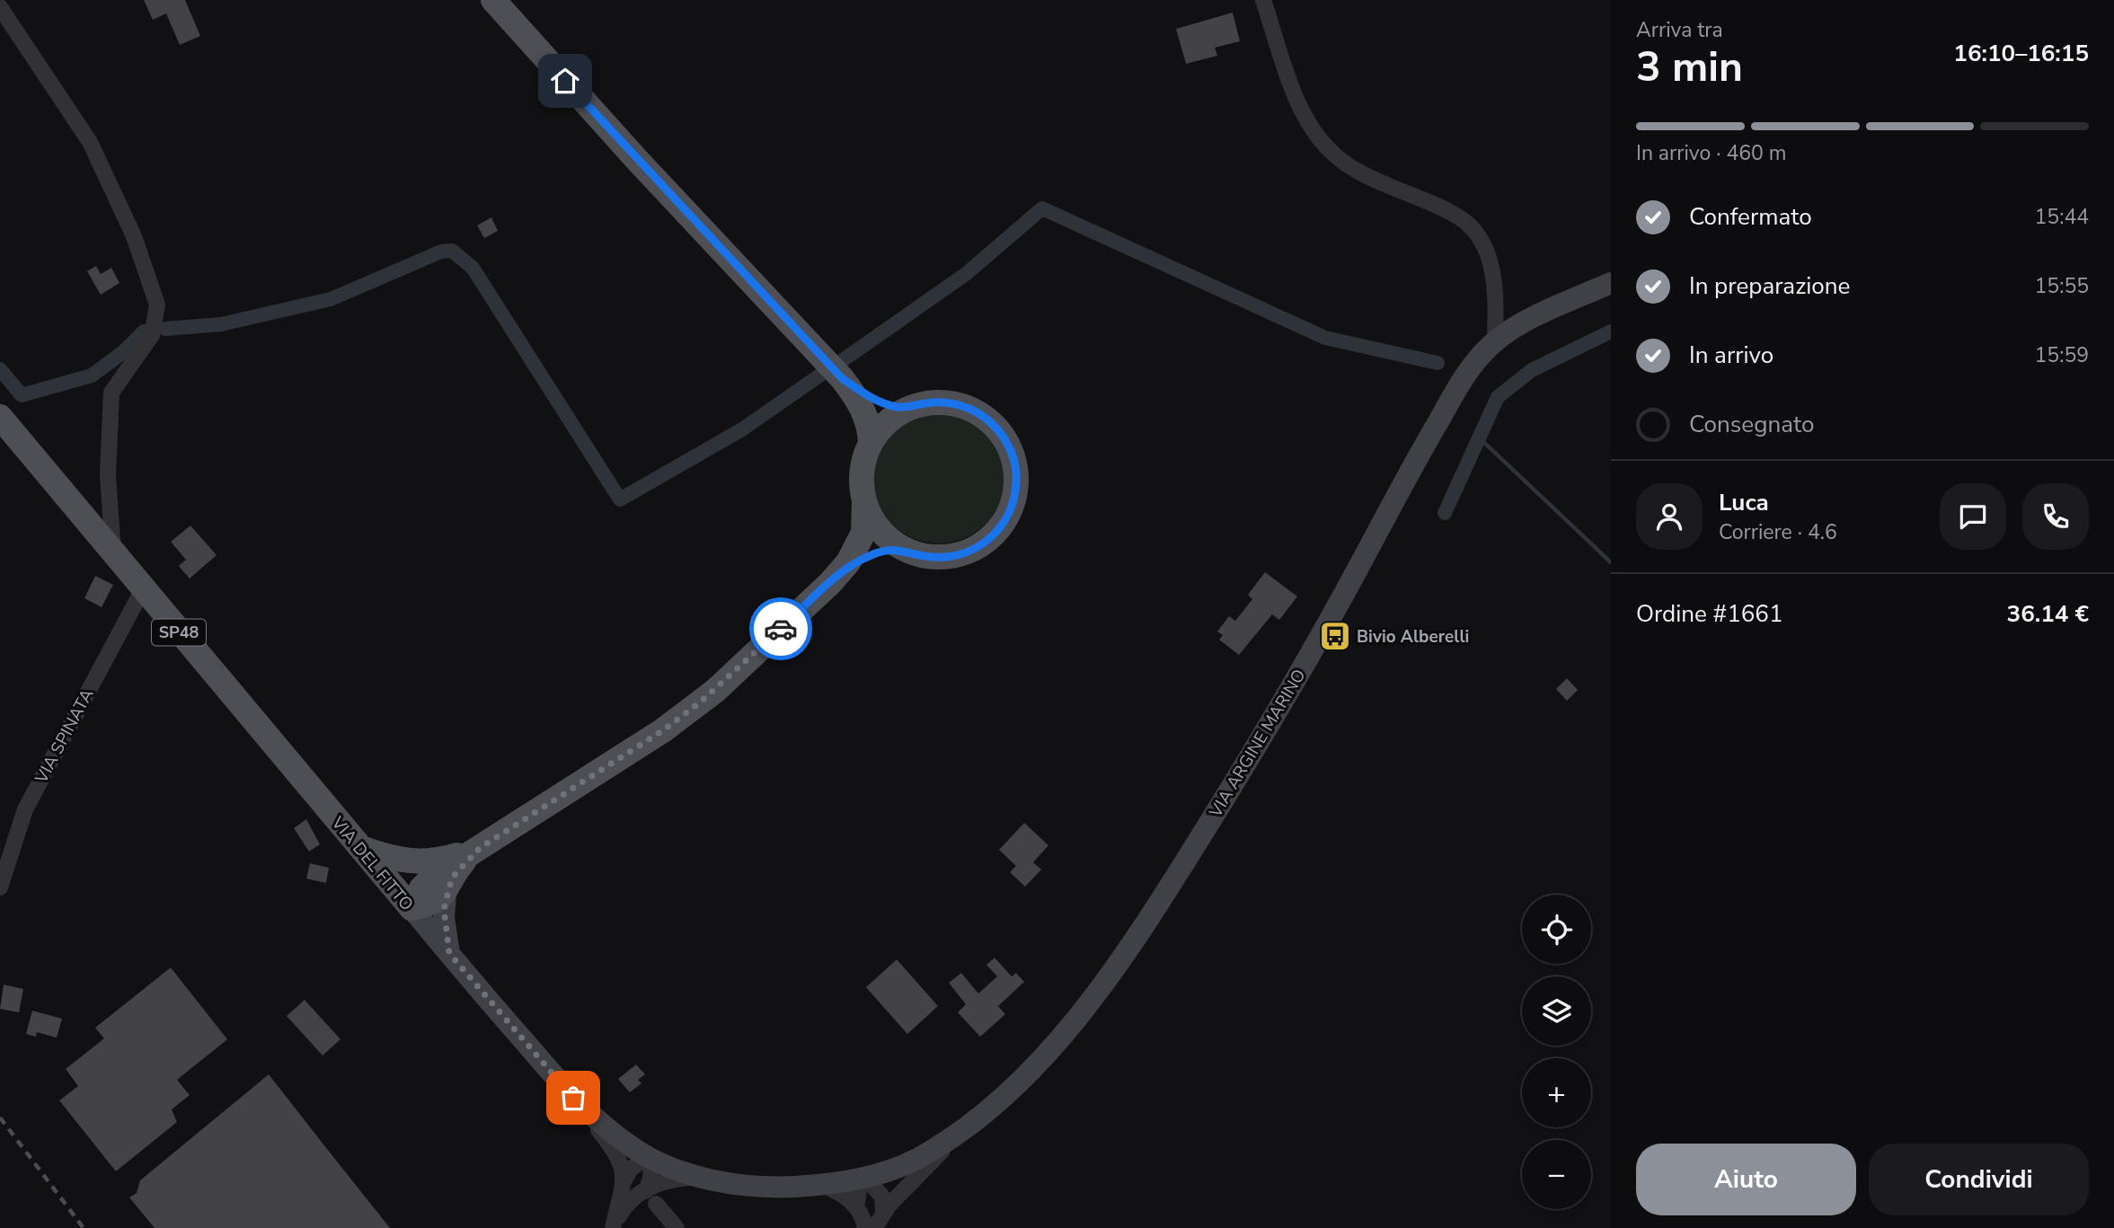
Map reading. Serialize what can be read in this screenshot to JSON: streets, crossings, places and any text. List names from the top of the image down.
{
  "streets": {
    "main road": ["SP48", "VIA DEL FITTO"],
    "street": ["VIA SPINATA", "VIA ARGINE MARINO"]
  },
  "crossings": [
    ["VIA SPINATA", "VIA DEL FITTO"],
    ["VIA ARGINE MARINO", "VIA DEL FITTO"]
  ],
  "places": {
    "bus stop": ["Bivio Alberelli"]
  },
  "page": {
    "heading": ["3 min", "Arriva tra", "16:10–16:15"],
    "panel": [
      "Luca",
      "Corriere · 4.6",
      "Ordine #1661",
      "36.14 €"
    ],
    "bar": "In arrivo · 460 m",
    "list": [
      ["Confermato", "15:44"],
      ["In preparazione", "15:55"],
      ["In arrivo", "15:59"],
      "Consegnato"
    ],
    "map_buttons": ["+", "−"],
    "buttons": ["Aiuto", "Condividi"]
  }
}
